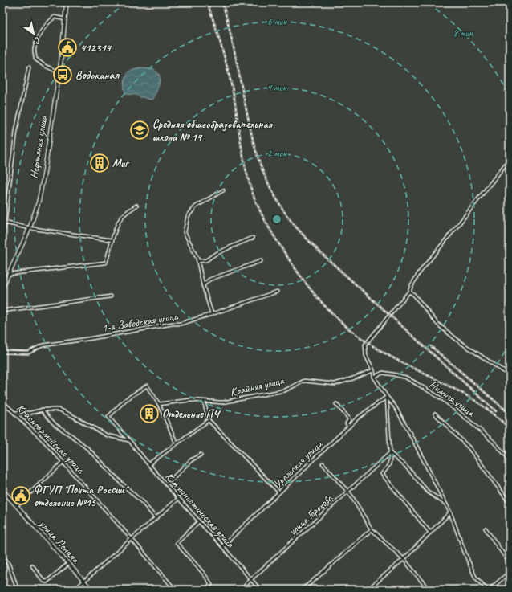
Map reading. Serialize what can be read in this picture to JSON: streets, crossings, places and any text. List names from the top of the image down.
{
  "streets": {
    "main road": ["Нефтяная улица", "улица Ленина"],
    "street": [
      "1-я Заводская улица",
      "Крайняя улица",
      "Нижняя улица",
      "Красноармейская улица",
      "Уральская улица",
      "Коммунистическая улица",
      "улица Горохова"
    ]
  },
  "crossings": [
    ["Крайняя улица", "Коммунистическая улица"],
    ["Уральская улица", "Коммунистическая улица"],
    ["Коммунистическая улица", "улица Горохова"]
  ],
  "places": {
    "public building": ["412314", "ФГУП \"Почта России\" отделение №15"],
    "bus stop": ["Водоканал"],
    "school or university": ["Средняя общеобразовательная школа № 14"],
    "building": ["Миг", "Отделение ПЧ"]
  },
  "north": "bottom right",
  "rings": [
    "6 мин",
    "8 мин",
    "4 мин",
    "2 мин"
  ]
}
